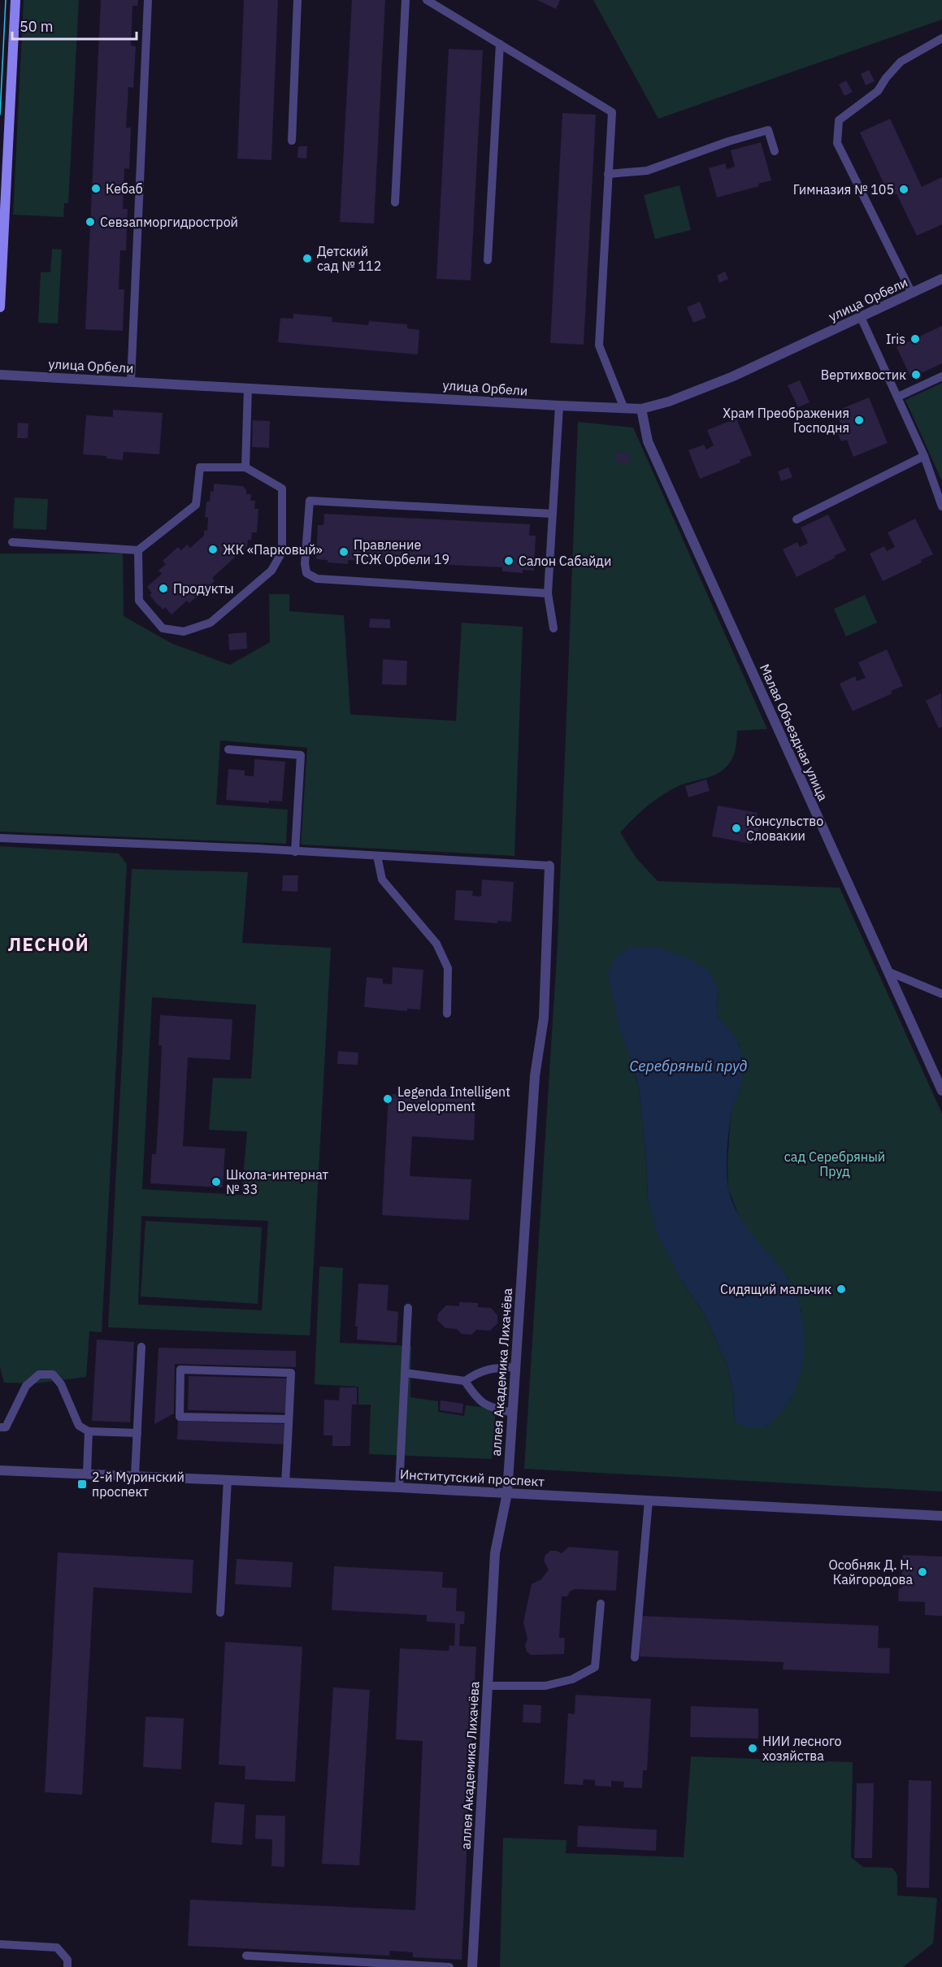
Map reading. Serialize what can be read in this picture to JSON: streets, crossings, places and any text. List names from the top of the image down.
{
  "streets": {
    "street": [
      "улица Орбели",
      "Малая Объездная улица",
      "аллея Академика Лихачёва",
      "Институтский проспект"
    ]
  },
  "crossings": [
    ["улица Орбели", "Малая Объездная улица"],
    ["аллея Академика Лихачёва", "Институтский проспект"]
  ],
  "districts": ["ЛЕСНОЙ"],
  "water": ["Серебряный пруд"],
  "parks": ["сад Серебряный Пруд"],
  "places": {
    "other": [
      "Кебаб",
      "Гимназия № 105",
      "Севзапморгидрострой",
      "Детский сад № 112",
      "Iris",
      "Вертихвостик",
      "Храм Преображения Господня",
      "ЖК «Парковый»",
      "Правление ТСЖ Орбели 19",
      "Салон Сабайди",
      "Продукты",
      "Консульство Словакии",
      "Legenda Intelligent Development",
      "Школа-интернат № 33",
      "Сидящий мальчик",
      "Особняк Д. Н. Кайгородова",
      "НИИ лесного хозяйства"
    ],
    "transit": ["2-й Муринский проспект"]
  },
  "scale_bar": "50 m"
}
